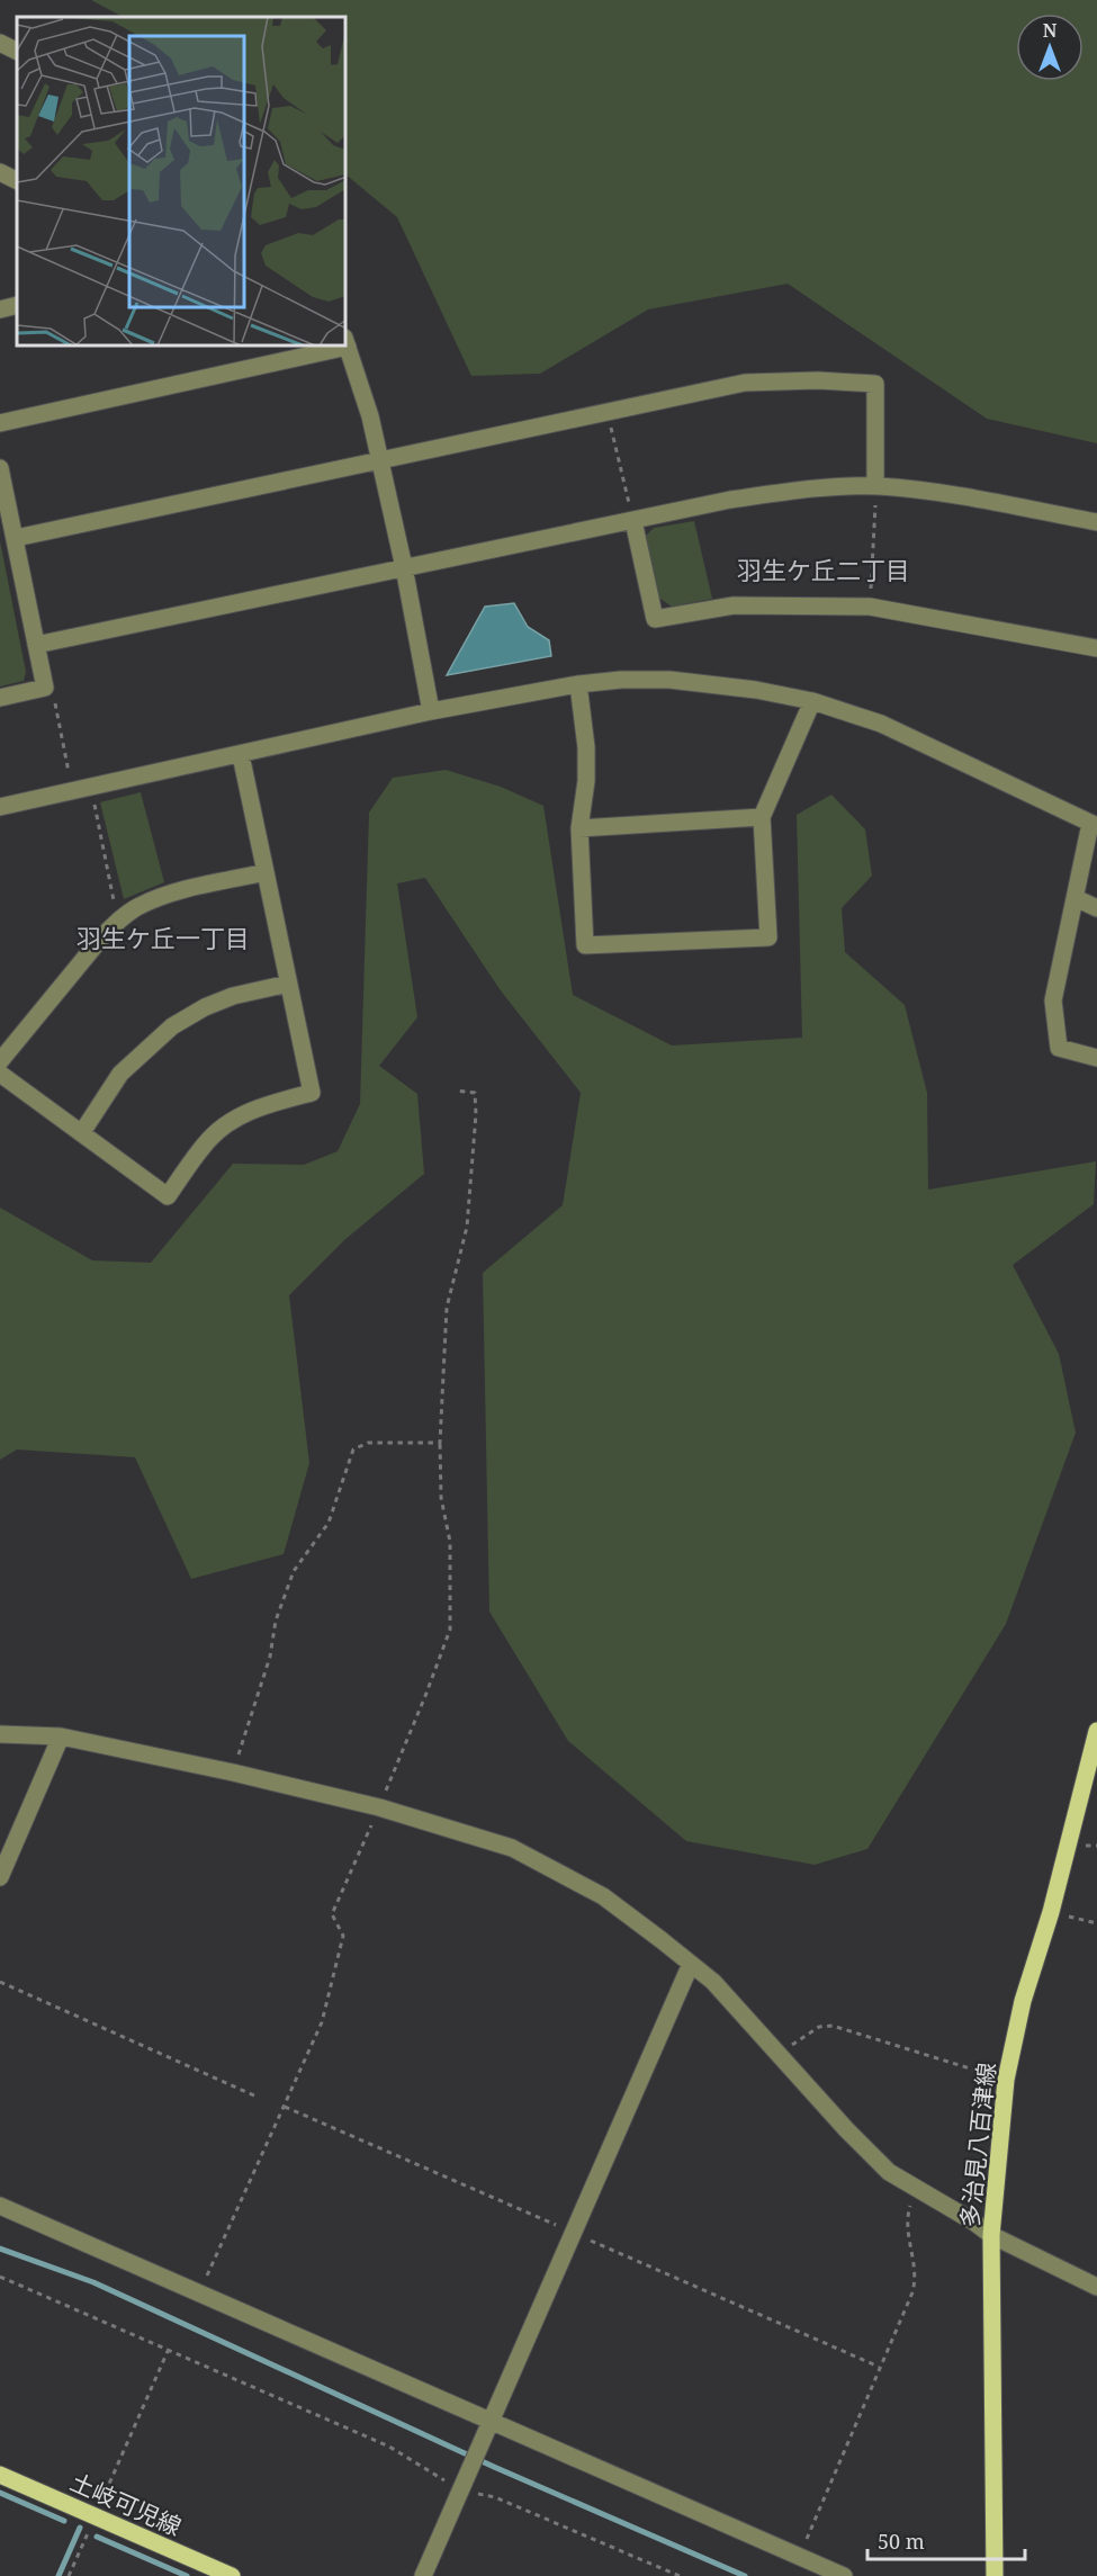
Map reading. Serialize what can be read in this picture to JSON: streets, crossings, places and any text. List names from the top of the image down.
{
  "streets": {
    "main road": ["多治見八百津線", "土岐可児線"]
  },
  "districts": ["羽生ケ丘二丁目", "羽生ケ丘一丁目"],
  "scale_bar": "50 m",
  "north": "top"
}
